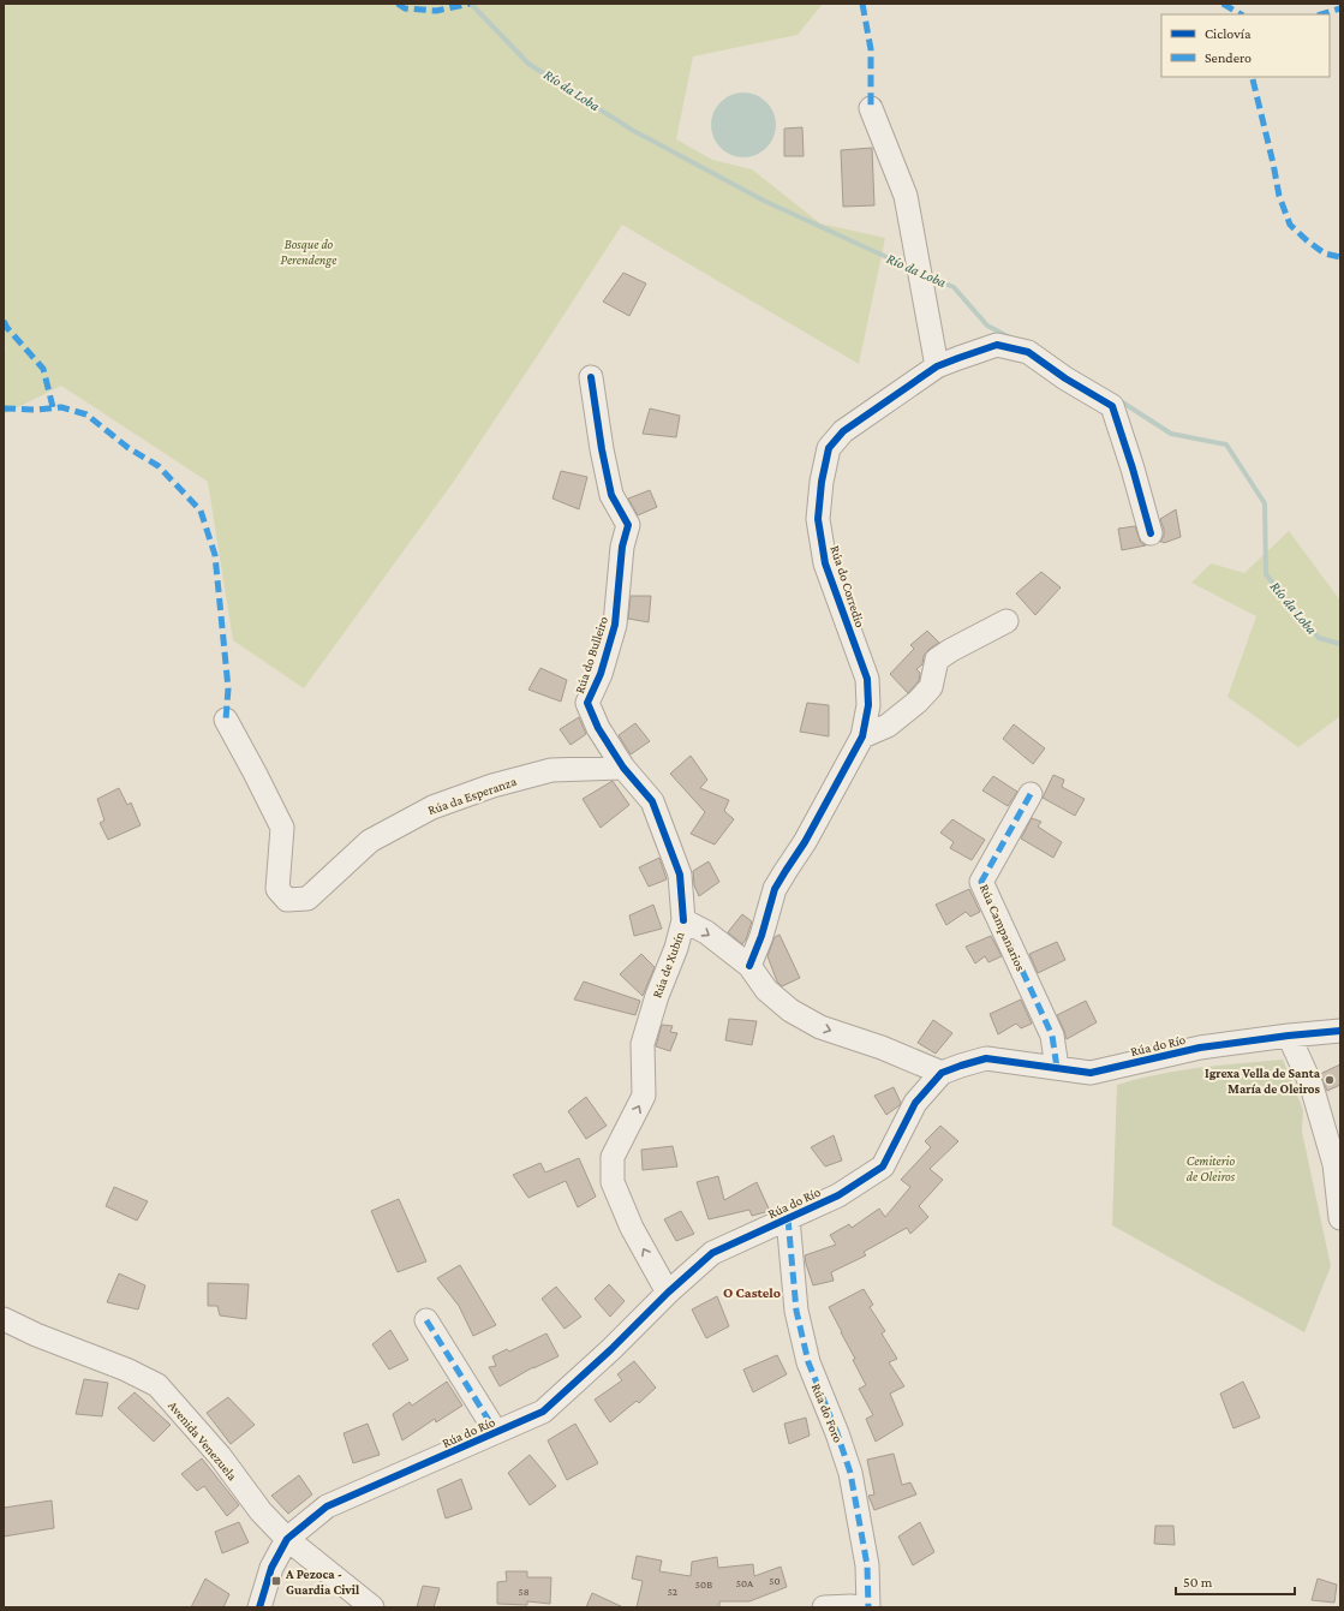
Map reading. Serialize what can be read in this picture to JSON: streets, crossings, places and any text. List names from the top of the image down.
{
  "streets": {
    "street": [
      "Rúa do Corredio",
      "Rúa do Bulleiro",
      "Rúa da Esperanza",
      "Rúa Campanarios",
      "Rúa de Xubín",
      "Rúa do Río",
      "Rúa do Foro",
      "Avenida Venezuela"
    ]
  },
  "crossings": [
    ["Rúa do Corredio", "Rúa de Xubín"],
    ["Rúa do Bulleiro", "Rúa da Esperanza"],
    ["Rúa do Bulleiro", "Rúa de Xubín"],
    ["Rúa Campanarios", "Rúa do Río"],
    ["Rúa de Xubín", "Rúa do Río"],
    ["Rúa do Río", "Rúa do Foro"],
    ["Rúa do Río", "Avenida Venezuela"]
  ],
  "districts": ["O Castelo"],
  "water": ["Río da Loba"],
  "parks": ["Bosque do Perendenge", "Cemiterio de Oleiros"],
  "places": {
    "other": ["Igrexa Vella de Santa María de Oleiros"],
    "transit": ["A Pezoca - Guardia Civil"]
  },
  "house_numbers": [
    "50",
    "50A",
    "50B",
    "58",
    "52"
  ],
  "legend": ["Ciclovía", "Sendero"],
  "scale_bar": "50 m"
}
